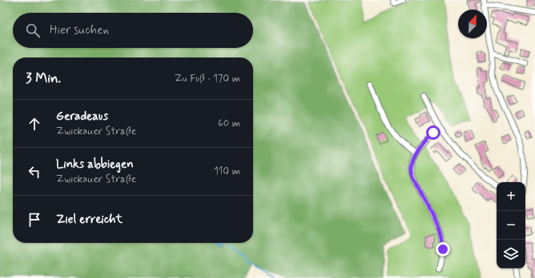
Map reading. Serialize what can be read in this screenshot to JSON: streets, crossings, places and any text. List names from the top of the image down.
{
  "north": "top right",
  "page": {
    "search": "Hier suchen",
    "heading": ["3 Min.", "Zu Fuß · 170 m"],
    "list": [
      ["Geradeaus", "Zwickauer Straße", "60 m"],
      ["Links abbiegen", "Zwickauer Straße", "110 m"],
      "Ziel erreicht"
    ],
    "map_buttons": ["+", "−"]
  }
}
